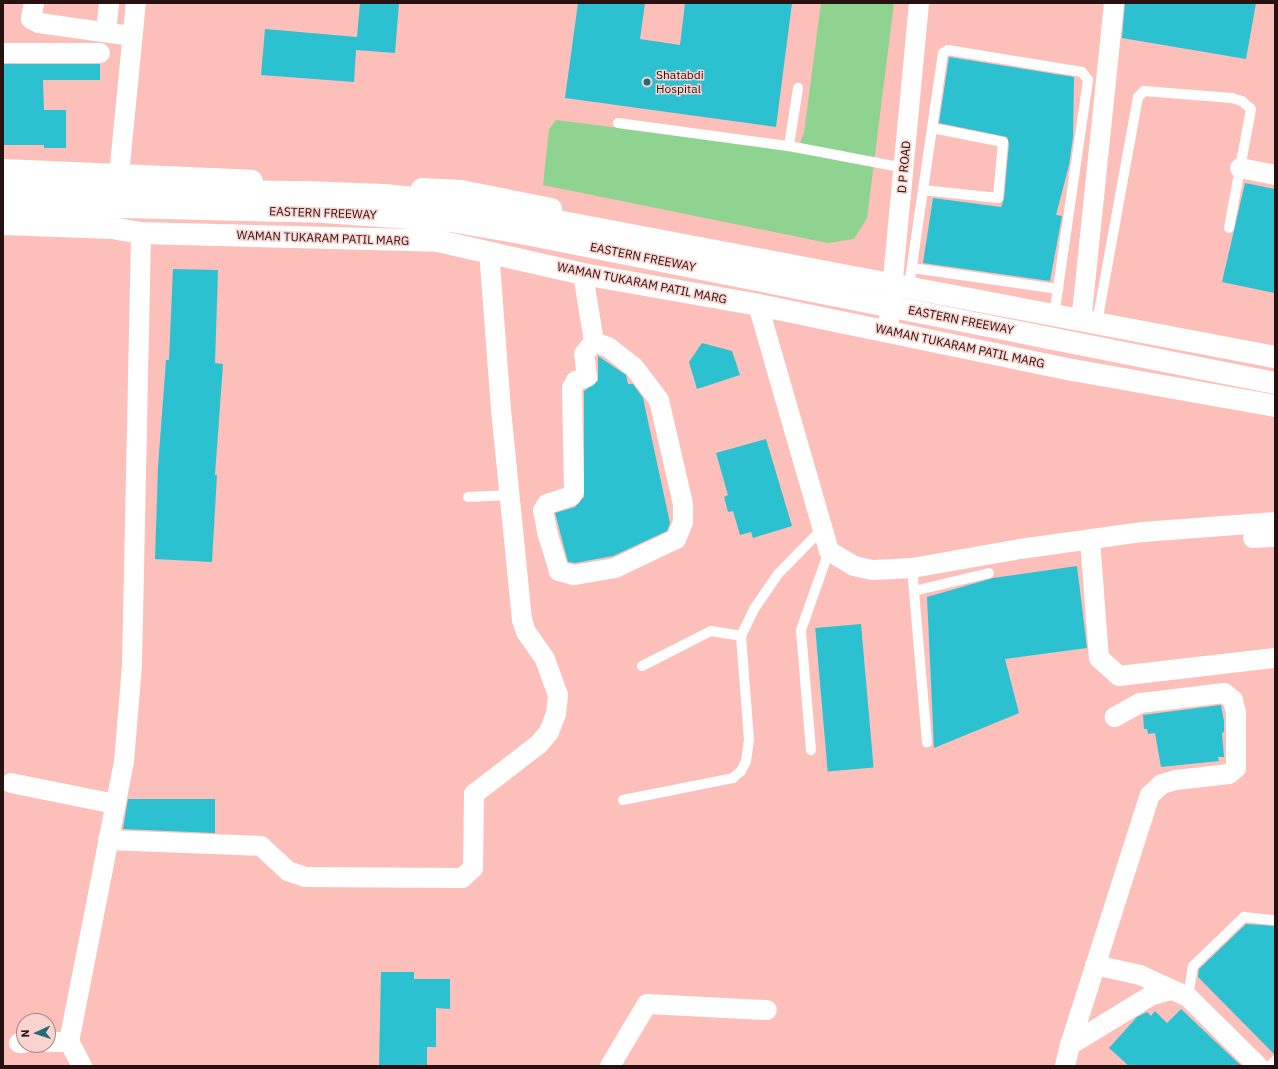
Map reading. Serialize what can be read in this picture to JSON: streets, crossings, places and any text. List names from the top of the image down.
{
  "streets": {
    "main road": ["EASTERN FREEWAY", "WAMAN TUKARAM PATIL MARG"],
    "street": ["D P ROAD"]
  },
  "crossings": [
    ["D P ROAD", "WAMAN TUKARAM PATIL MARG"]
  ],
  "places": ["Shatabdi Hospital"],
  "north": "left"
}
